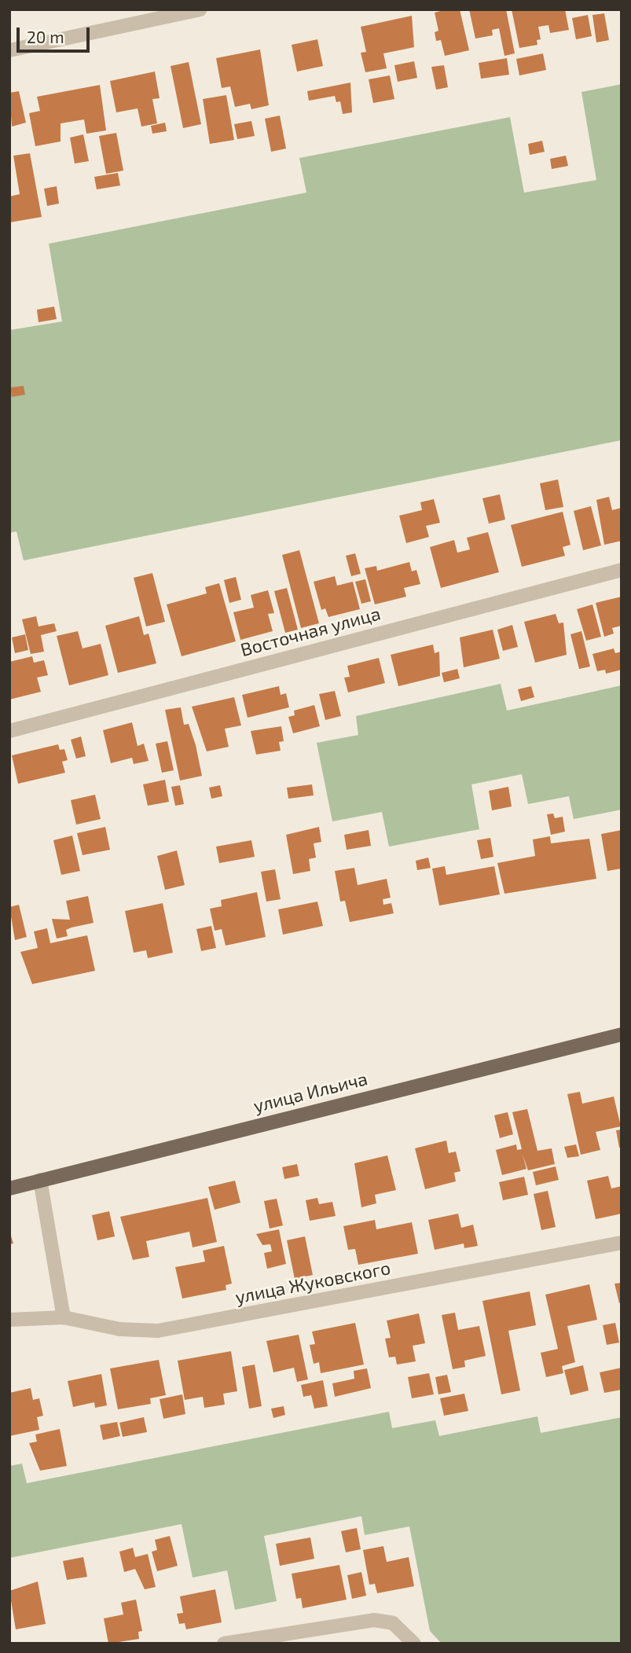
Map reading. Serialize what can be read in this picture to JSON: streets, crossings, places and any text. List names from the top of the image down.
{
  "streets": {
    "main road": ["улица Ильича"],
    "street": ["Восточная улица", "улица Жуковского"]
  },
  "scale_bar": "20 m"
}
